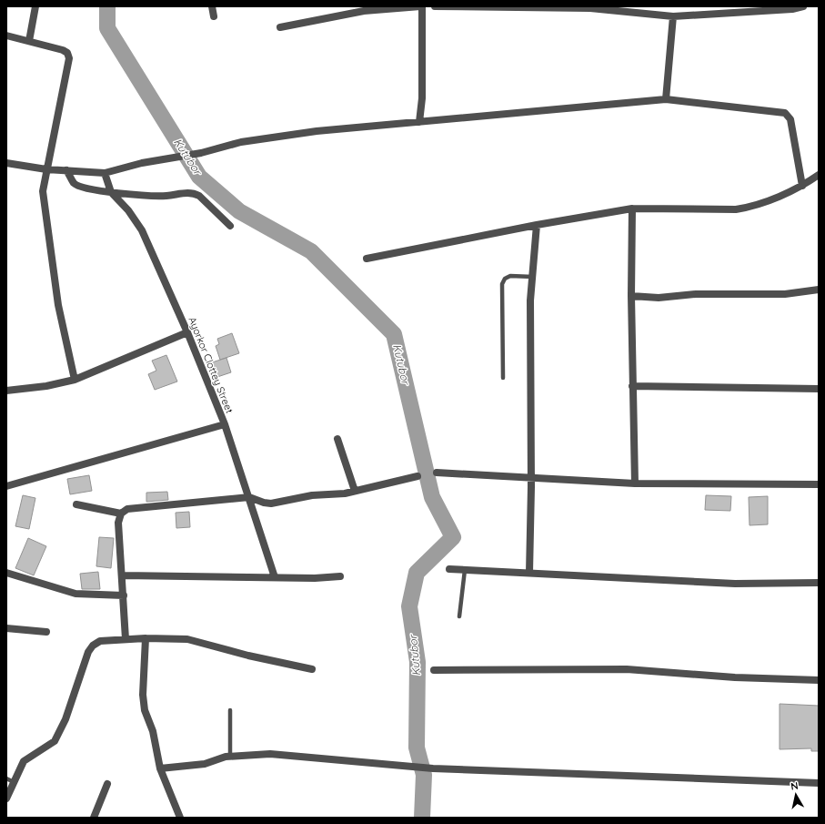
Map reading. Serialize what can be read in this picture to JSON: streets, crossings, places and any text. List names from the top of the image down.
{
  "streets": {
    "street": ["Ayorkor Clottey Street"]
  },
  "water": ["Kutubor"],
  "north": "top"
}
